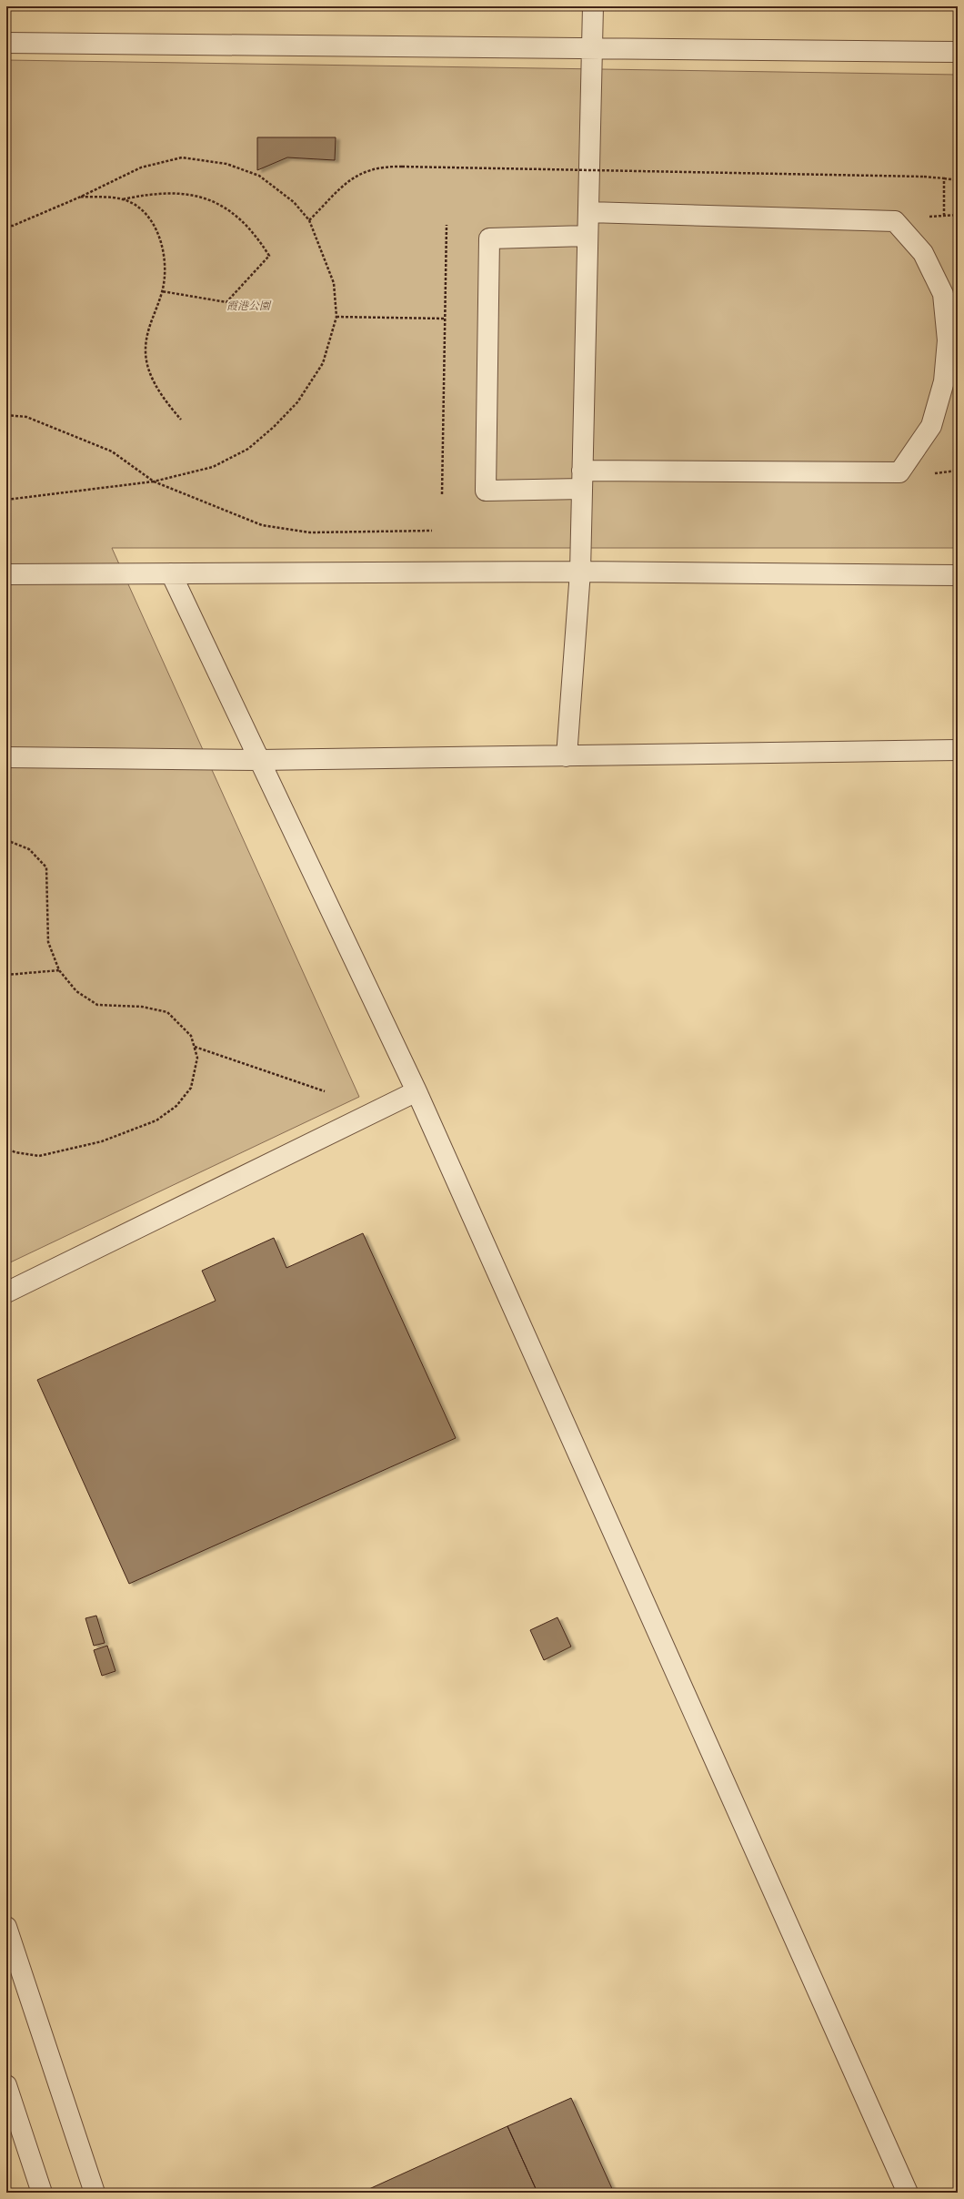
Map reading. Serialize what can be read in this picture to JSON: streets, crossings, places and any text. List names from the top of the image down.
{
  "parks": ["霞港公園"]
}
